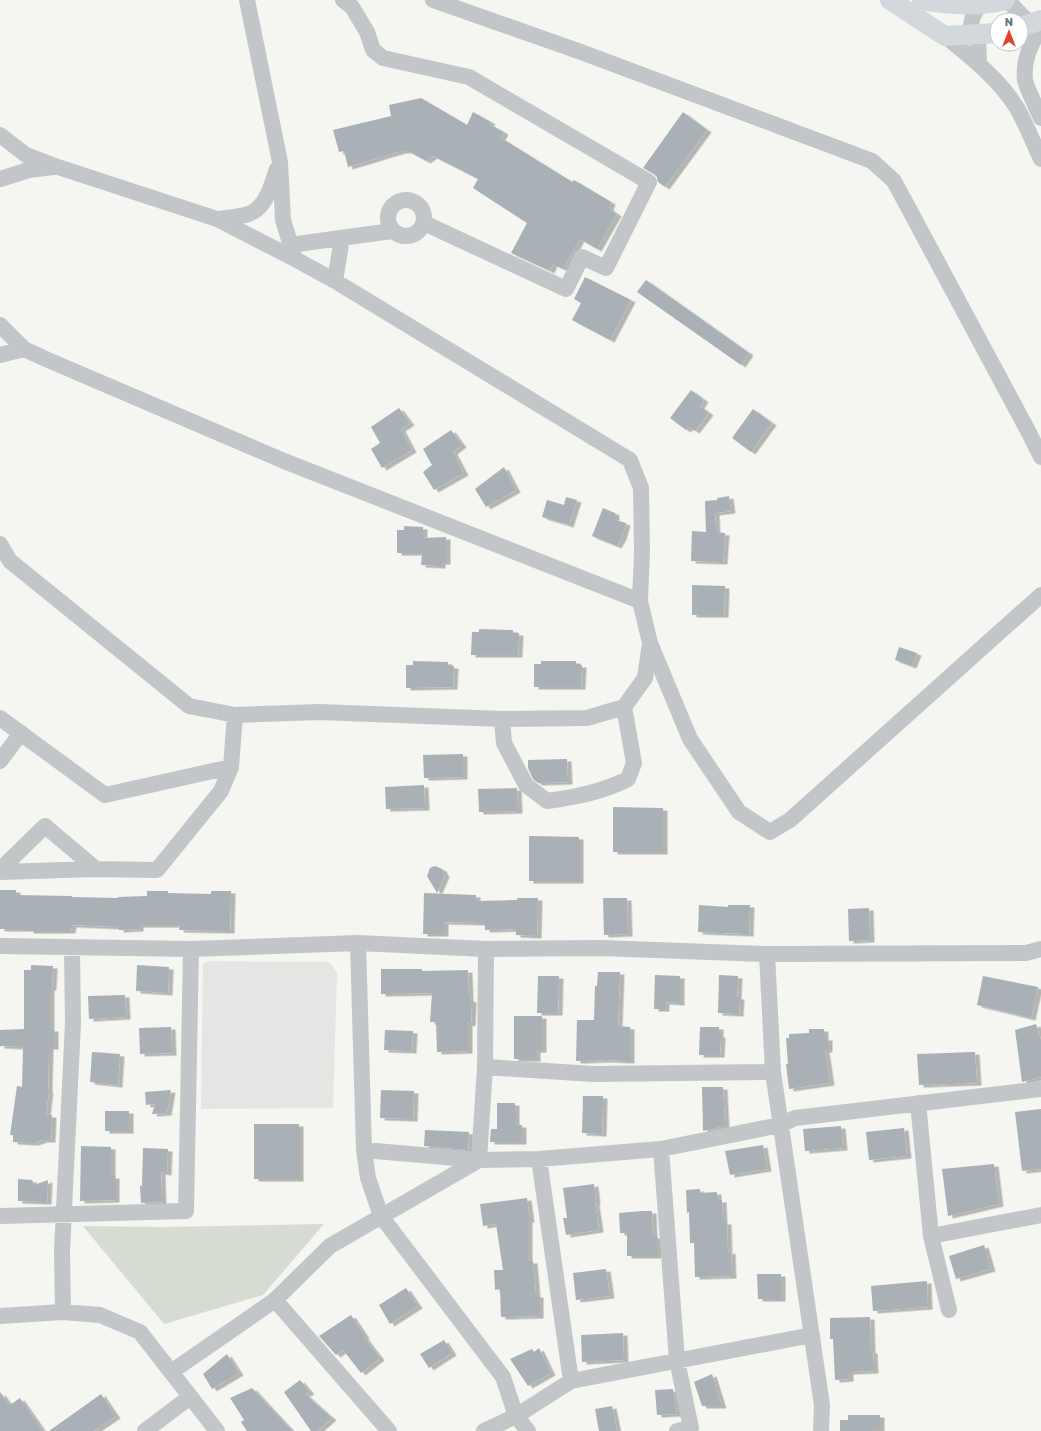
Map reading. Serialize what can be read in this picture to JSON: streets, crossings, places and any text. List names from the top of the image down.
{
  "north": "top"
}
